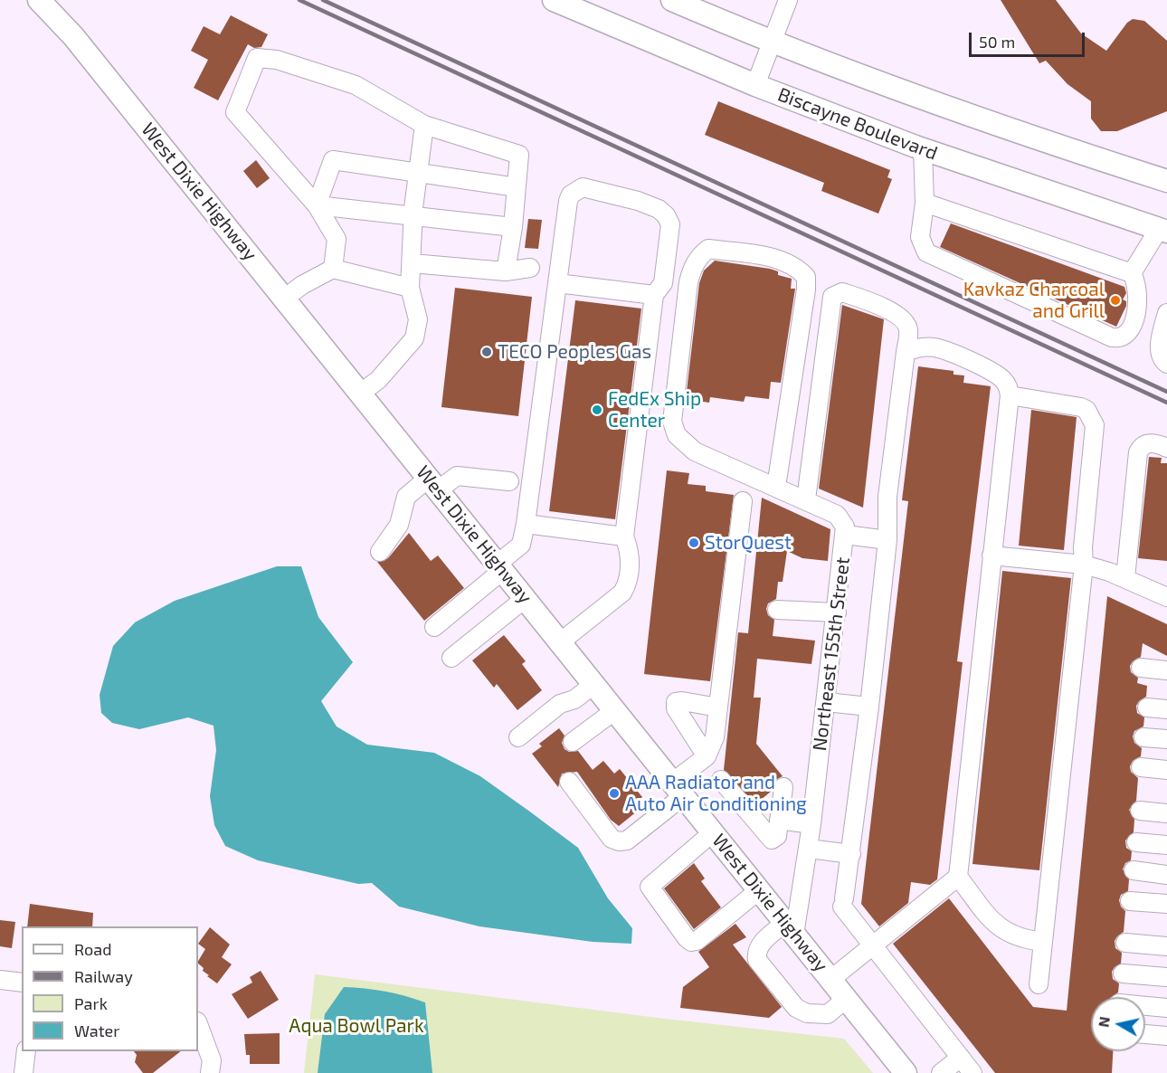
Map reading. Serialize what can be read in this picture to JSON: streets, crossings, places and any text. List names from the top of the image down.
{
  "streets": {
    "main road": ["Biscayne Boulevard", "West Dixie Highway"],
    "street": ["Northeast 155th Street"]
  },
  "crossings": [
    ["West Dixie Highway", "Northeast 155th Street"]
  ],
  "parks": ["Aqua Bowl Park"],
  "places": [
    "Kavkaz Charcoal and Grill",
    "TECO Peoples Gas",
    "FedEx Ship Center",
    "StorQuest",
    "AAA Radiator and Auto Air Conditioning"
  ],
  "legend": [
    "Road",
    "Railway",
    "Park",
    "Water"
  ],
  "scale_bar": "50 m",
  "north": "left"
}
